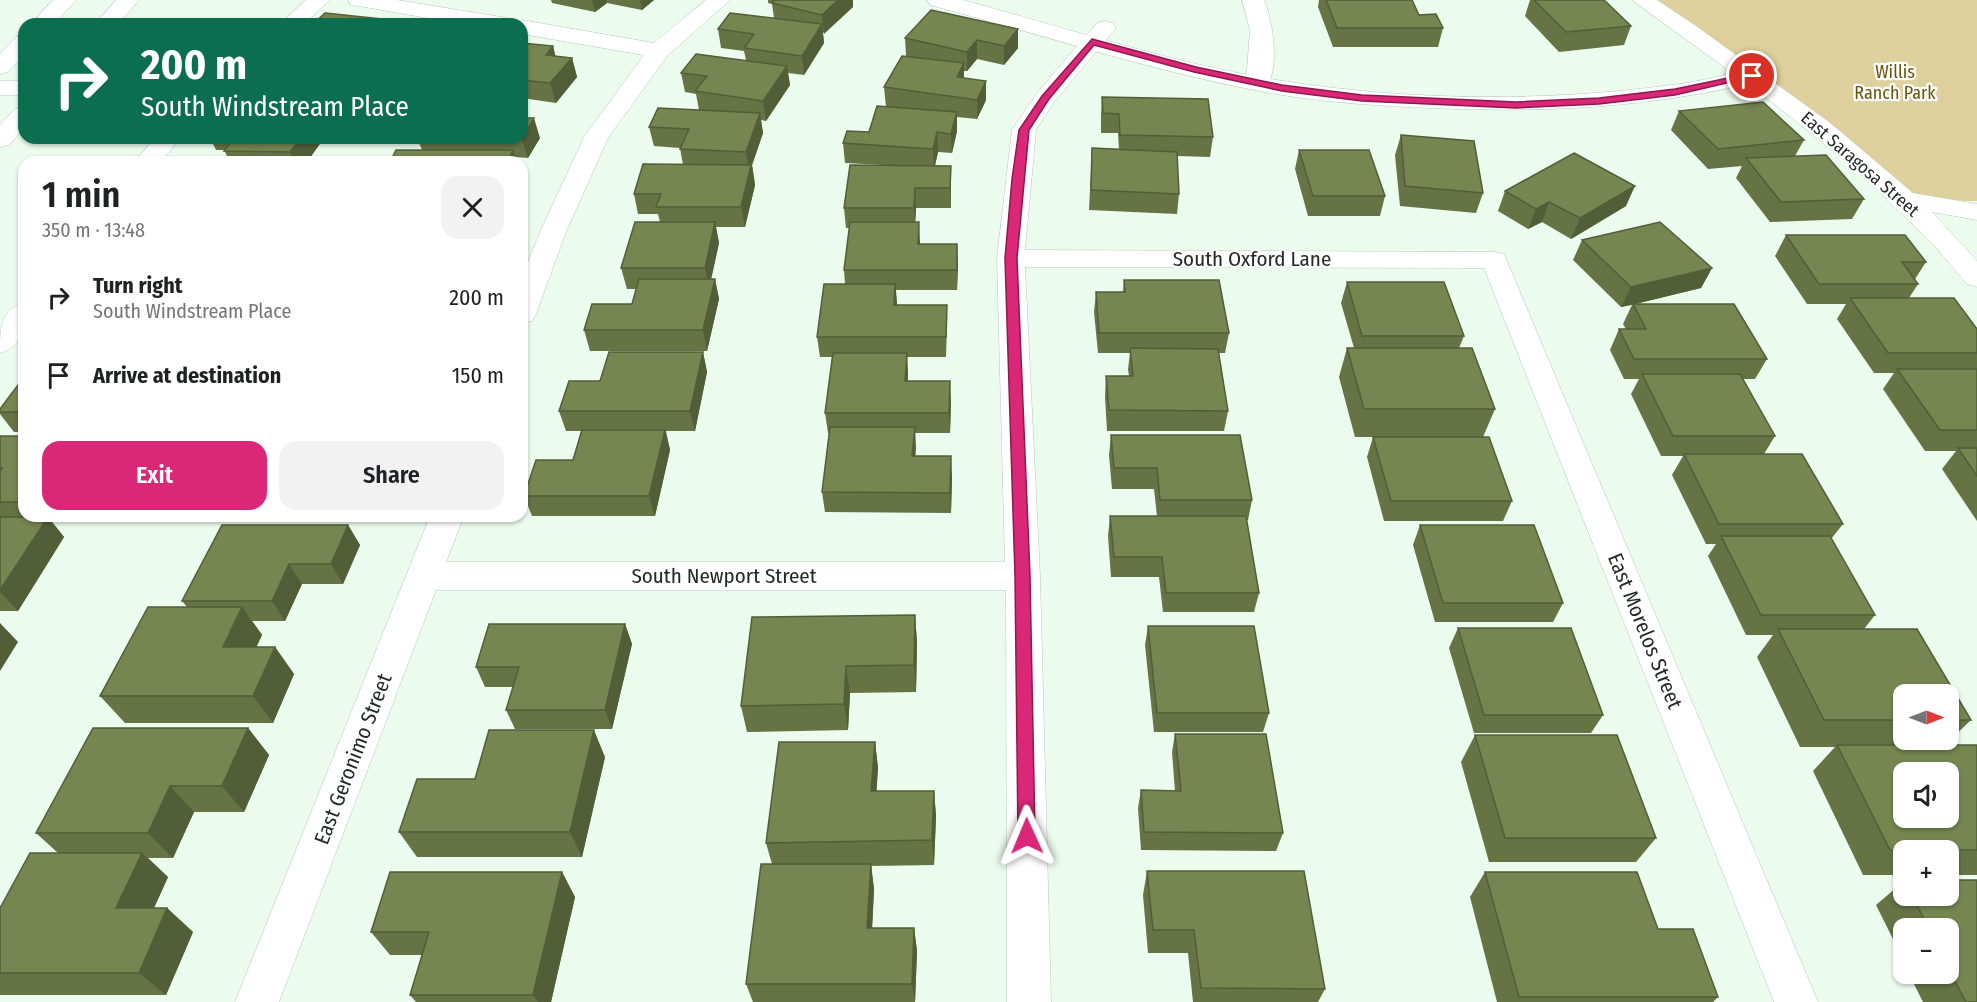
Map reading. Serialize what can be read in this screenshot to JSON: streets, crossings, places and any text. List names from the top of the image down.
{
  "streets": {
    "street": [
      "East Saragosa Street",
      "South Oxford Lane",
      "South Newport Street",
      "East Morelos Street",
      "East Geronimo Street"
    ]
  },
  "crossings": [
    ["South Oxford Lane", "East Morelos Street"],
    ["South Newport Street", "East Geronimo Street"]
  ],
  "parks": ["Willis Ranch Park"],
  "north": "right",
  "page": {
    "turn": ["200 m", "South Windstream Place"],
    "heading": ["1 min", "350 m · 13:48"],
    "list": [
      {
        "name": "Turn right",
        "note": "South Windstream Place",
        "value": "200 m"
      },
      {
        "name": "Arrive at destination",
        "value": "150 m"
      }
    ],
    "buttons": ["Exit", "Share"],
    "map_buttons": ["+", "−"]
  }
}
